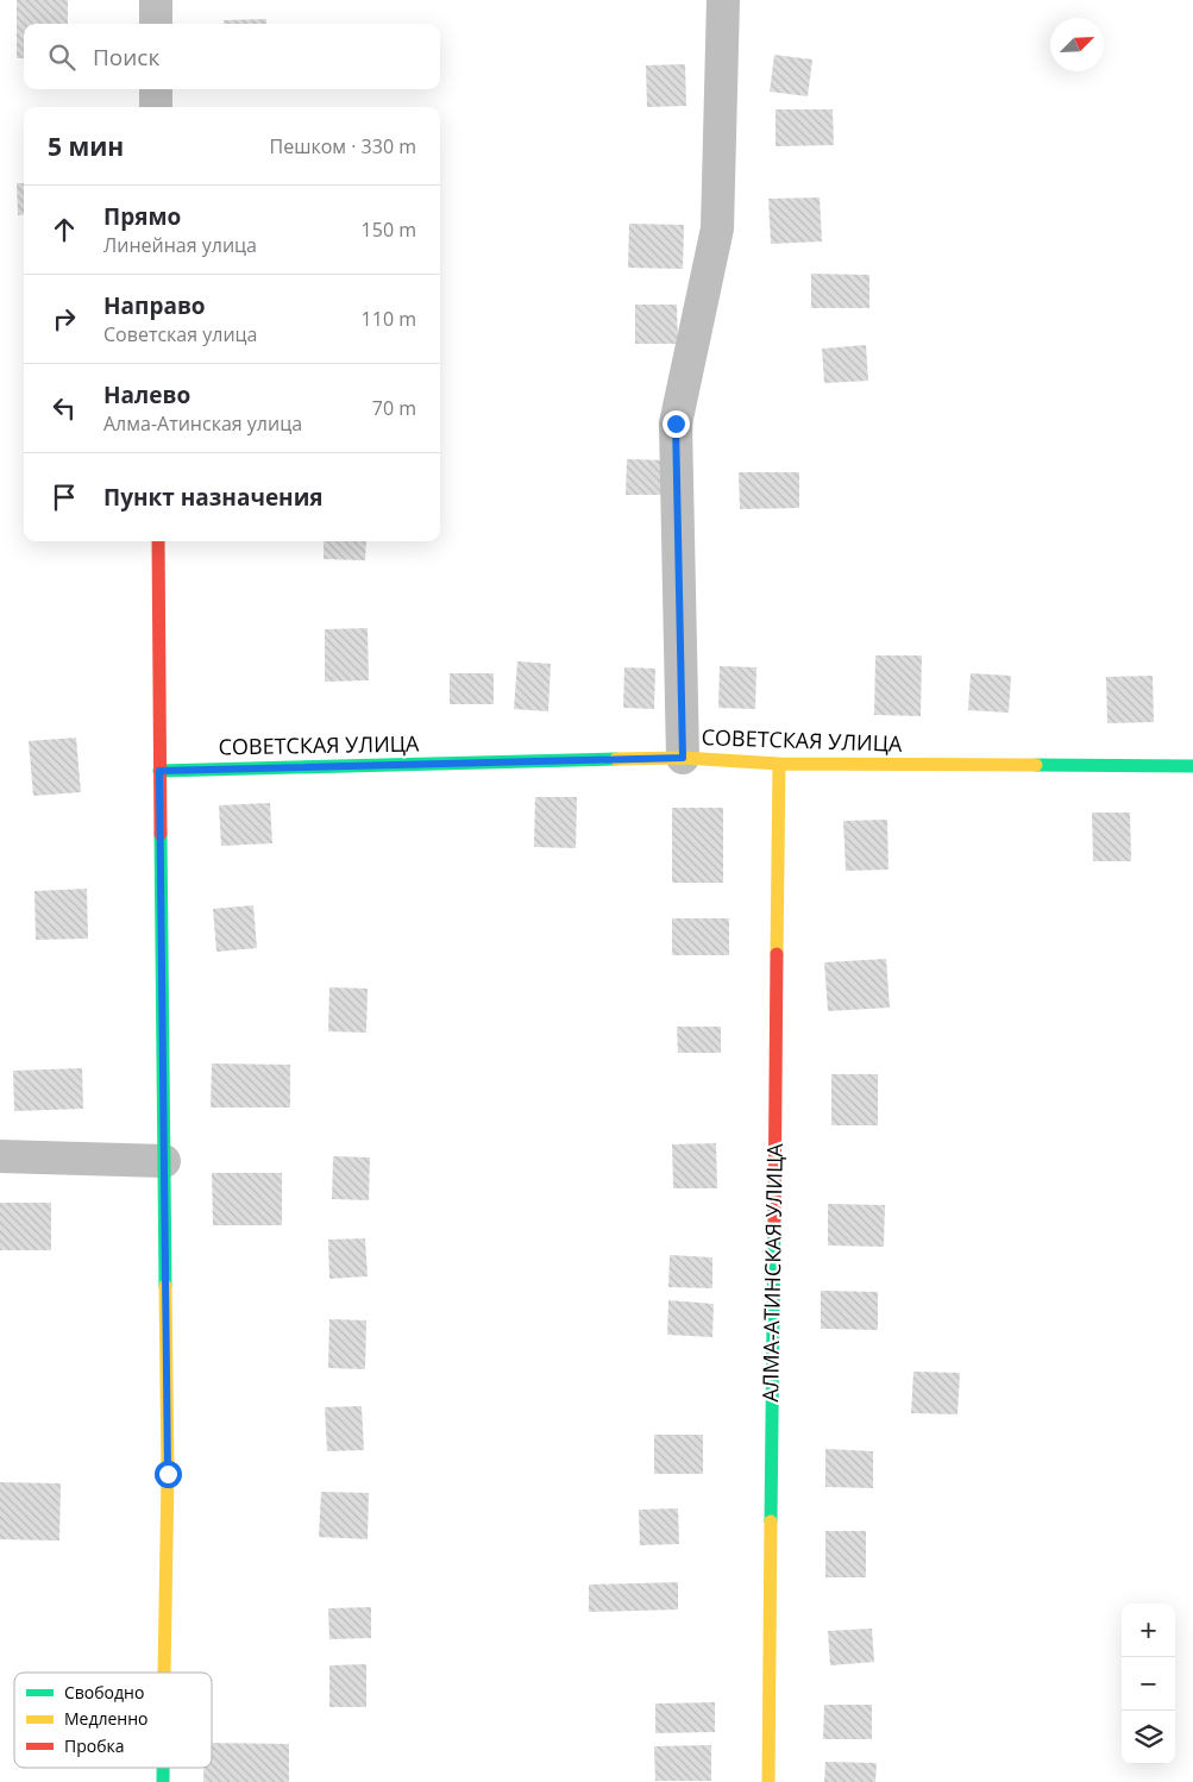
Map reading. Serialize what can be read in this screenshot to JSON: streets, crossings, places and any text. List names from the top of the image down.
{
  "streets": {
    "street": ["СОВЕТСКАЯ УЛИЦА", "АЛМА-АТИНСКАЯ УЛИЦА"]
  },
  "crossings": [
    ["СОВЕТСКАЯ УЛИЦА", "АЛМА-АТИНСКАЯ УЛИЦА"]
  ],
  "legend": ["Свободно", "Медленно", "Пробка"],
  "north": "top right",
  "page": {
    "search": "Поиск",
    "heading": ["5 мин", "Пешком · 330 m"],
    "list": [
      ["Прямо", "Линейная улица", "150 m"],
      ["Направо", "Советская улица", "110 m"],
      ["Налево", "Алма-Атинская улица", "70 m"],
      "Пункт назначения"
    ],
    "map_buttons": ["+", "−"]
  }
}
